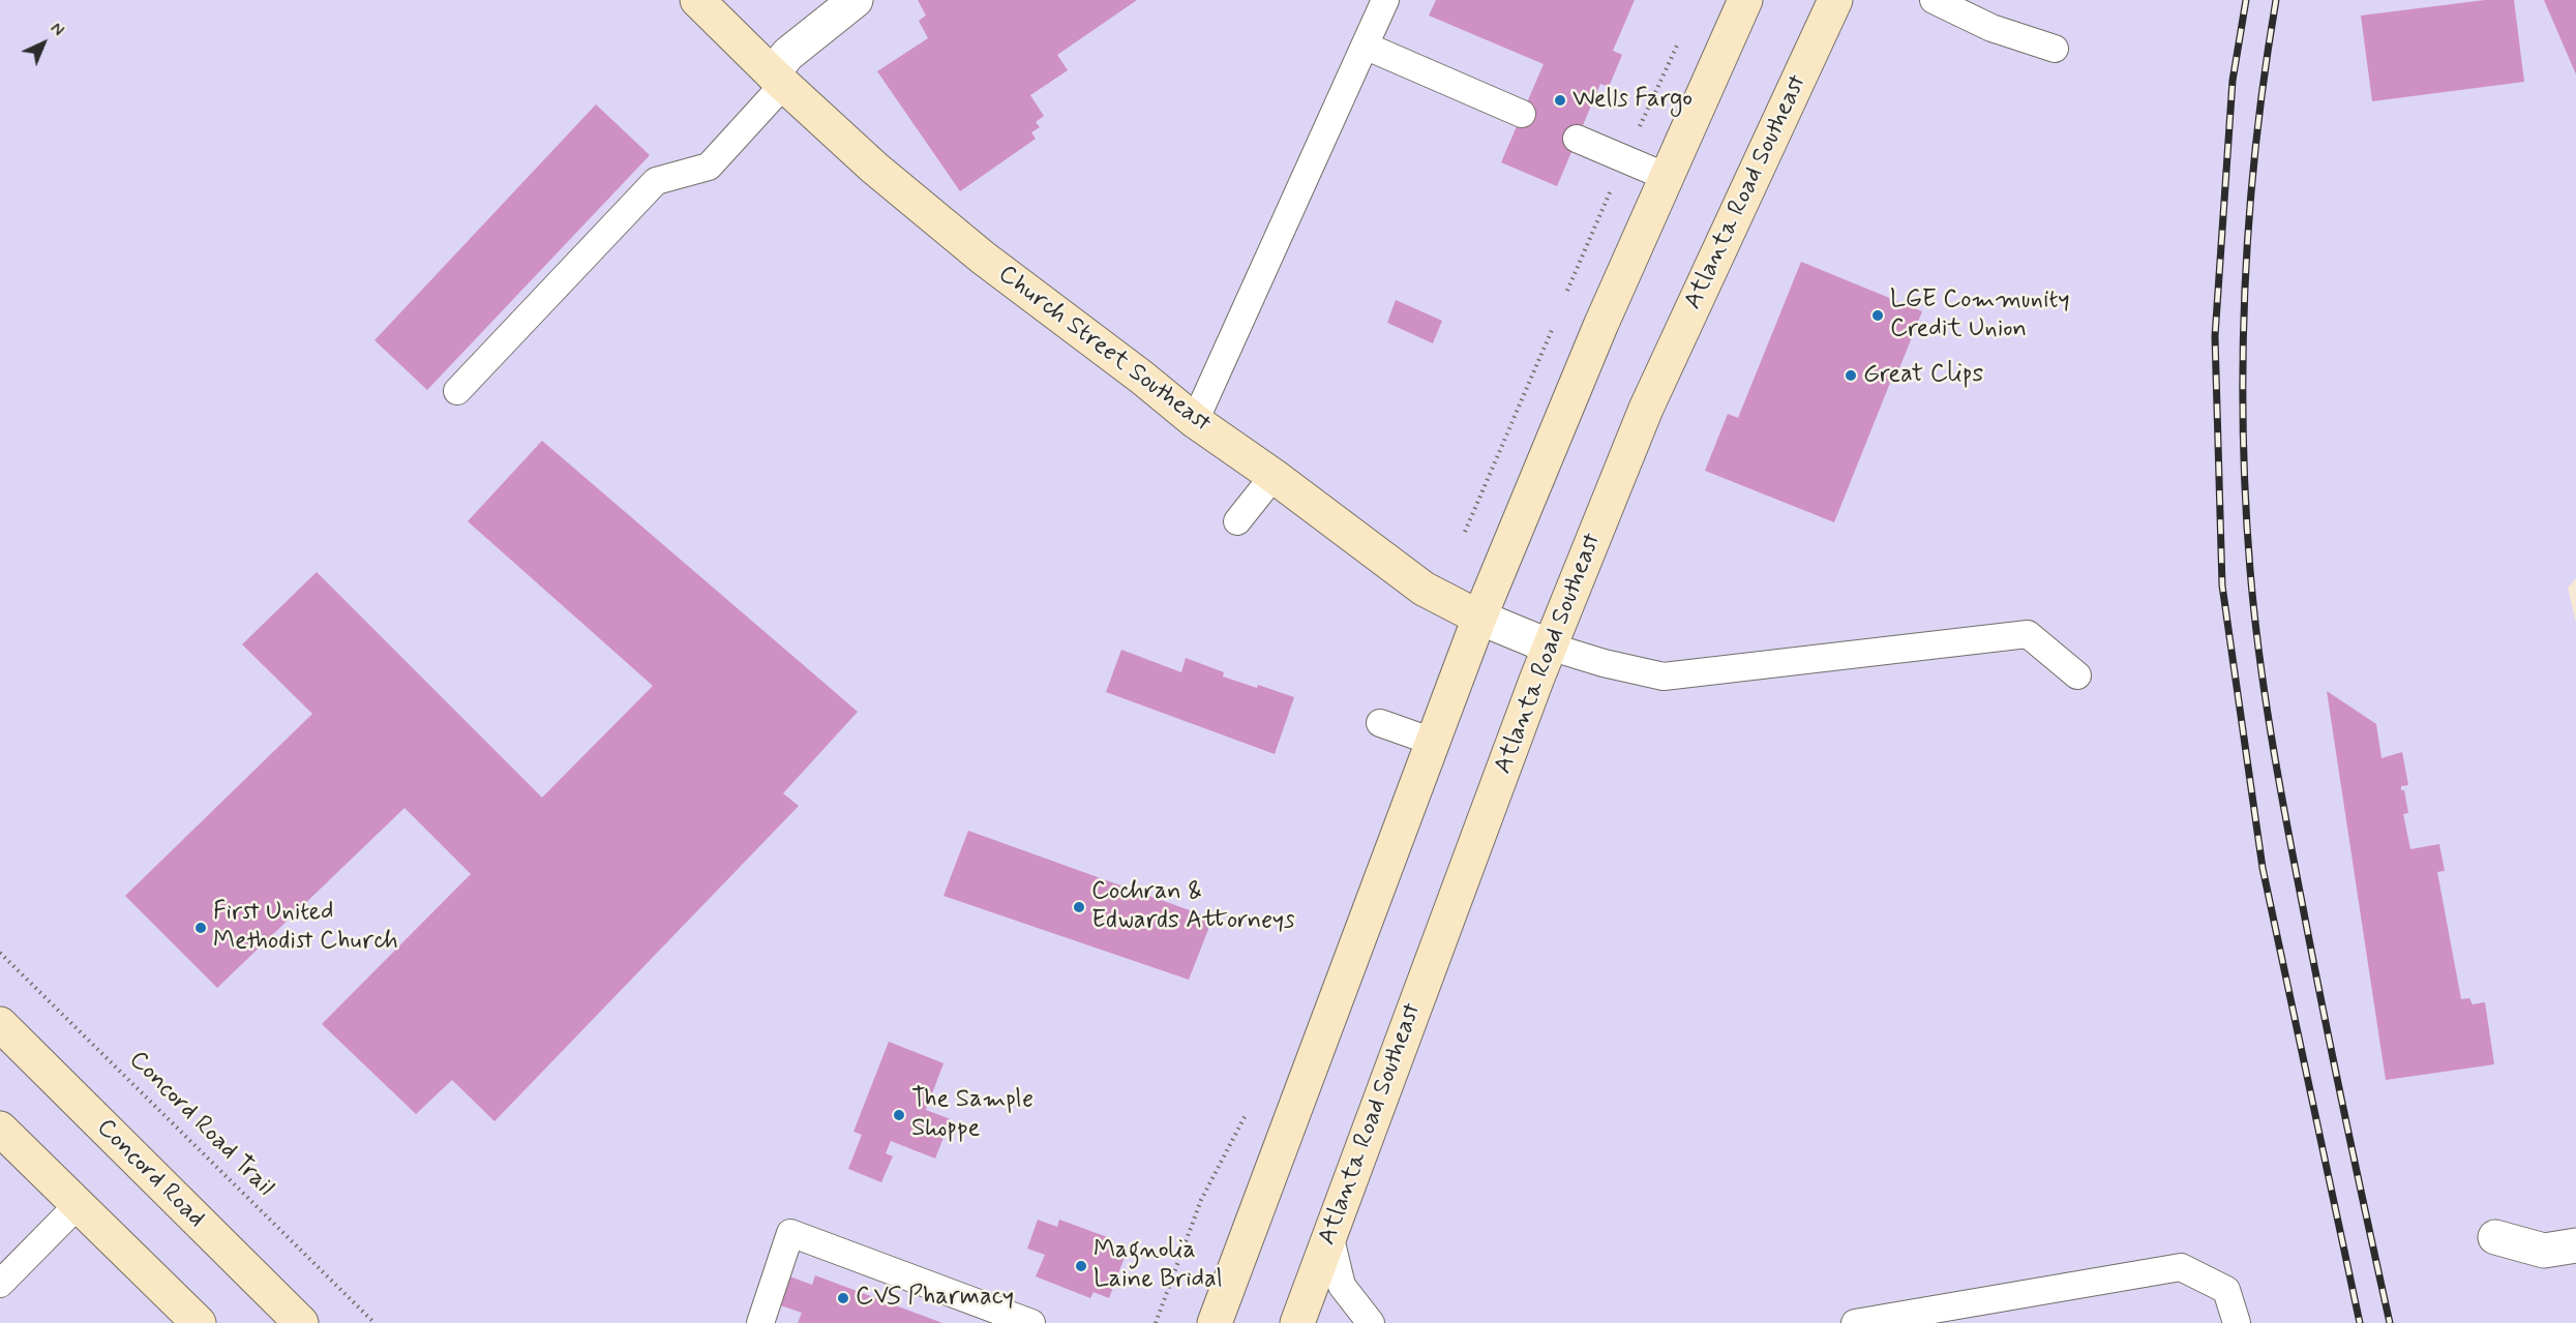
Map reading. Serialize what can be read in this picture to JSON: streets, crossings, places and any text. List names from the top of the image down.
{
  "streets": {
    "main road": ["Atlanta Road Southeast", "Church Street Southeast", "Concord Road"],
    "path": ["Concord Road Trail"]
  },
  "crossings": [
    ["Atlanta Road Southeast", "Church Street Southeast"]
  ],
  "places": [
    "Wells Fargo",
    "LGE Community Credit Union",
    "Great Clips",
    "Cochran & Edwards Attorneys",
    "First United Methodist Church",
    "The Sample Shoppe",
    "Magnolia Laine Bridal",
    "CVS Pharmacy"
  ],
  "north": "top right"
}
